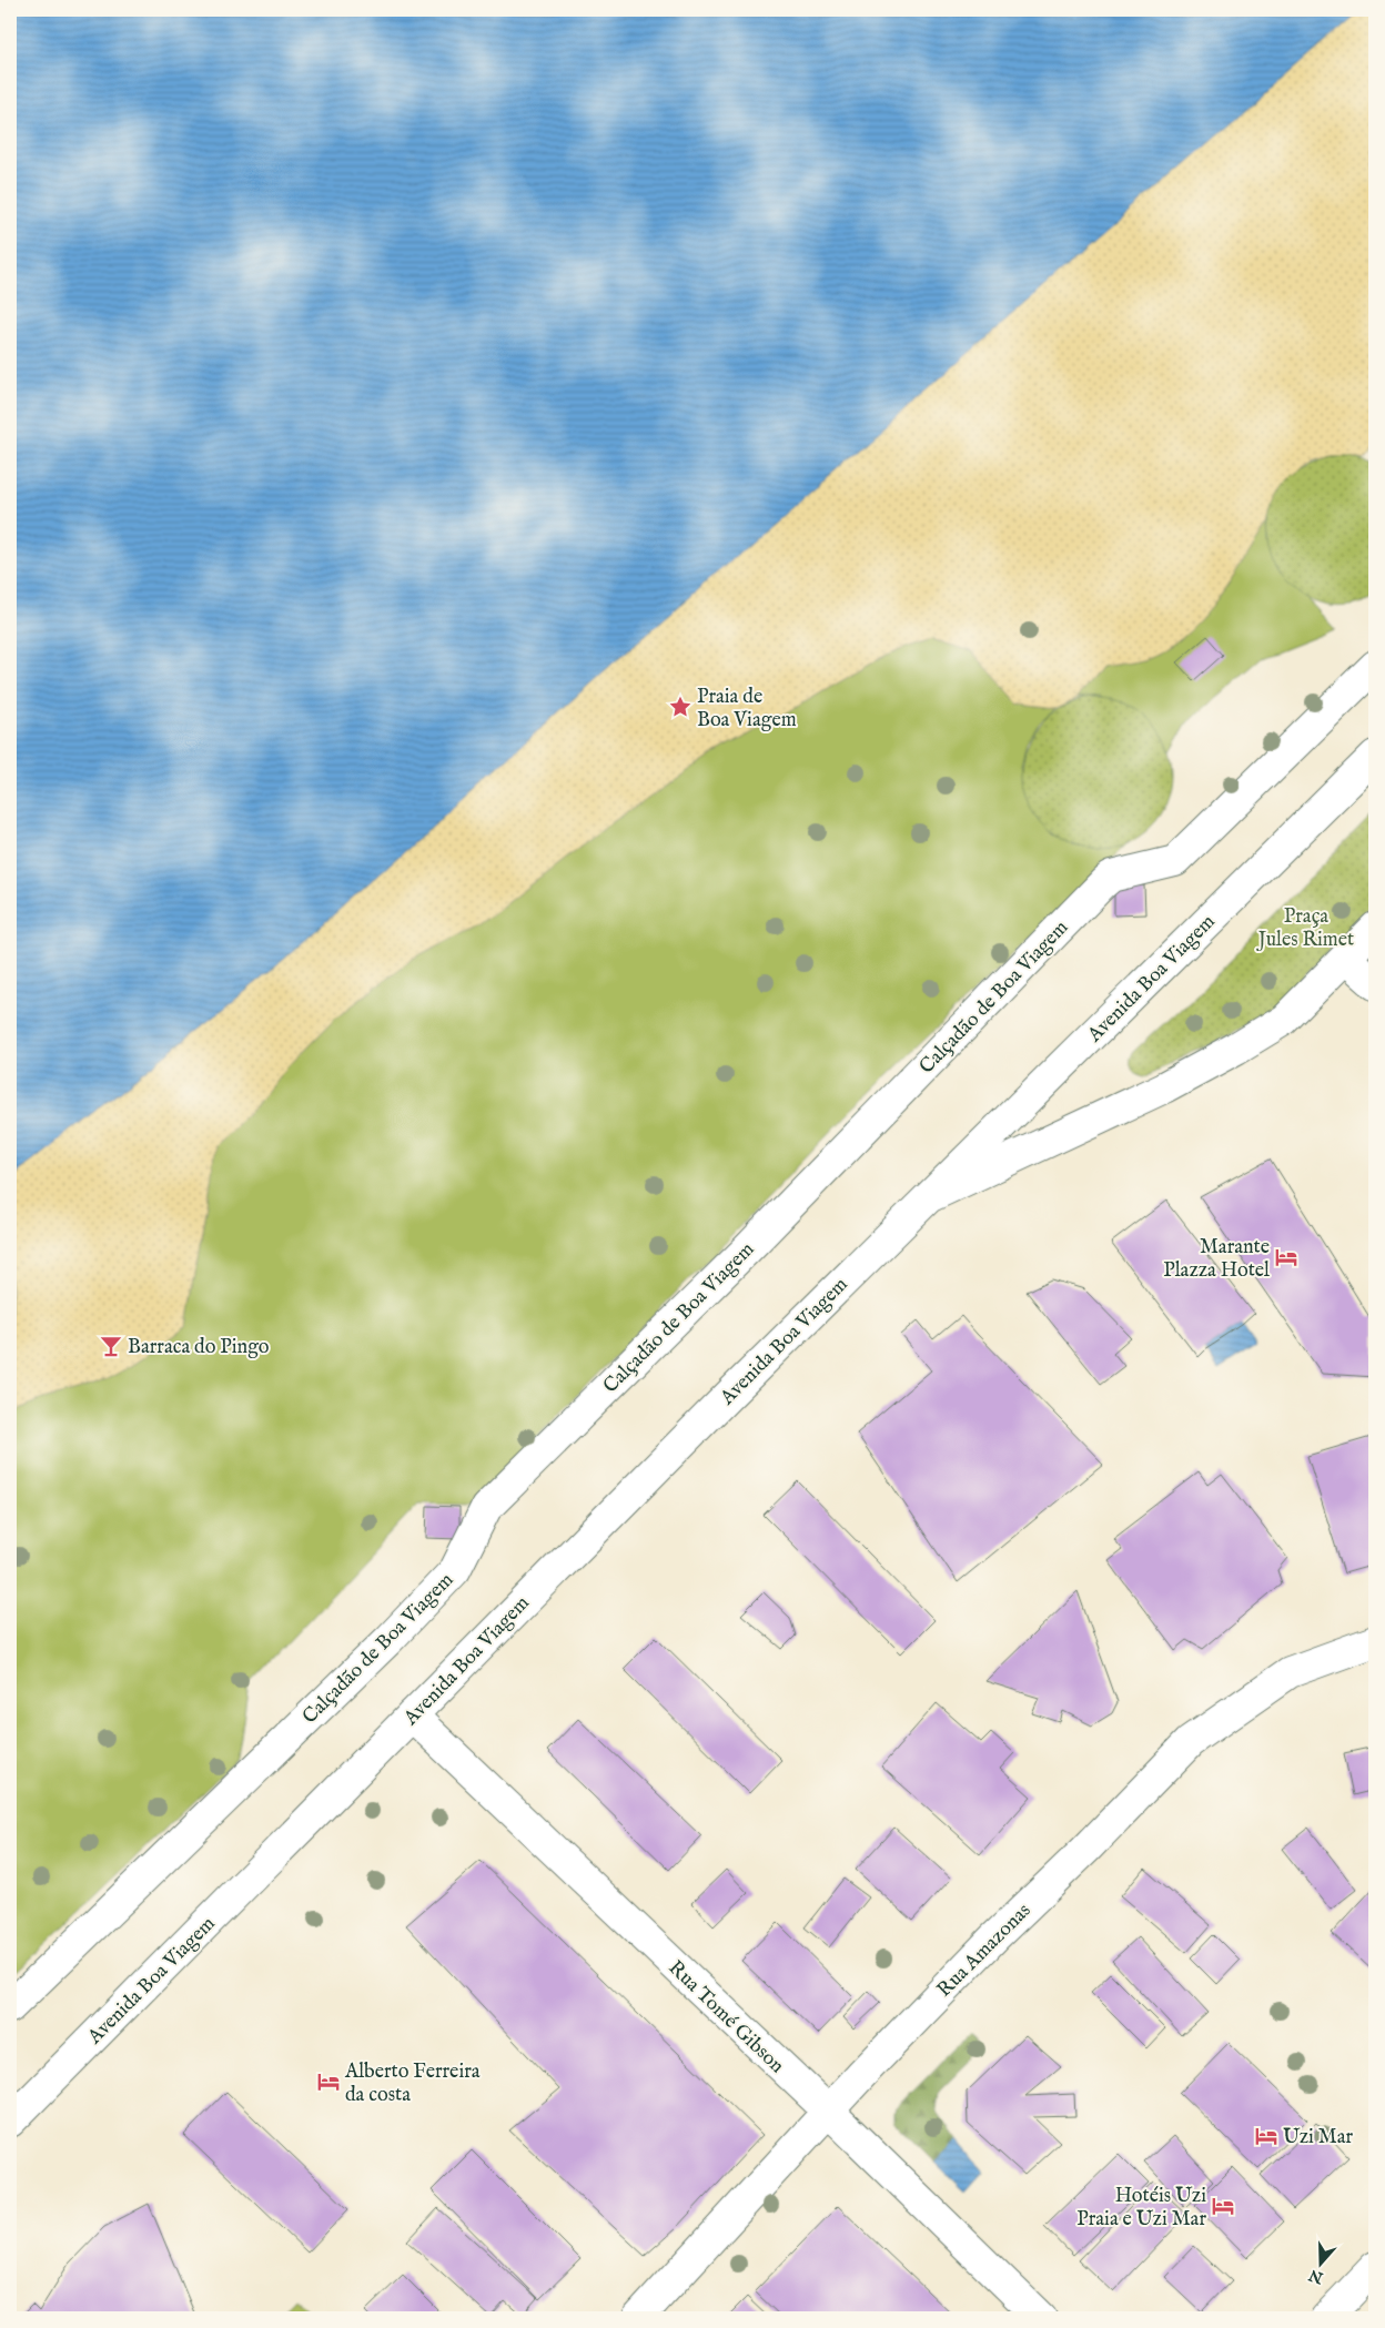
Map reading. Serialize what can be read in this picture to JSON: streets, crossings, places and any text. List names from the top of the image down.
{
  "streets": {
    "street": [
      "Avenida Boa Viagem",
      "Calçadão de Boa Viagem",
      "Rua Amazonas",
      "Rua Tomé Gibson"
    ]
  },
  "crossings": [
    ["Avenida Boa Viagem", "Rua Tomé Gibson"],
    ["Rua Amazonas", "Rua Tomé Gibson"]
  ],
  "parks": ["Praça Jules Rimet"],
  "places": {
    "place": ["Praia de Boa Viagem"],
    "hotel": [
      "Marante Plazza Hotel",
      "Alberto Ferreira da costa",
      "Uzi Mar",
      "Hotéis Uzi Praia e Uzi Mar"
    ],
    "bar": ["Barraca do Pingo"]
  },
  "north": "bottom"
}
